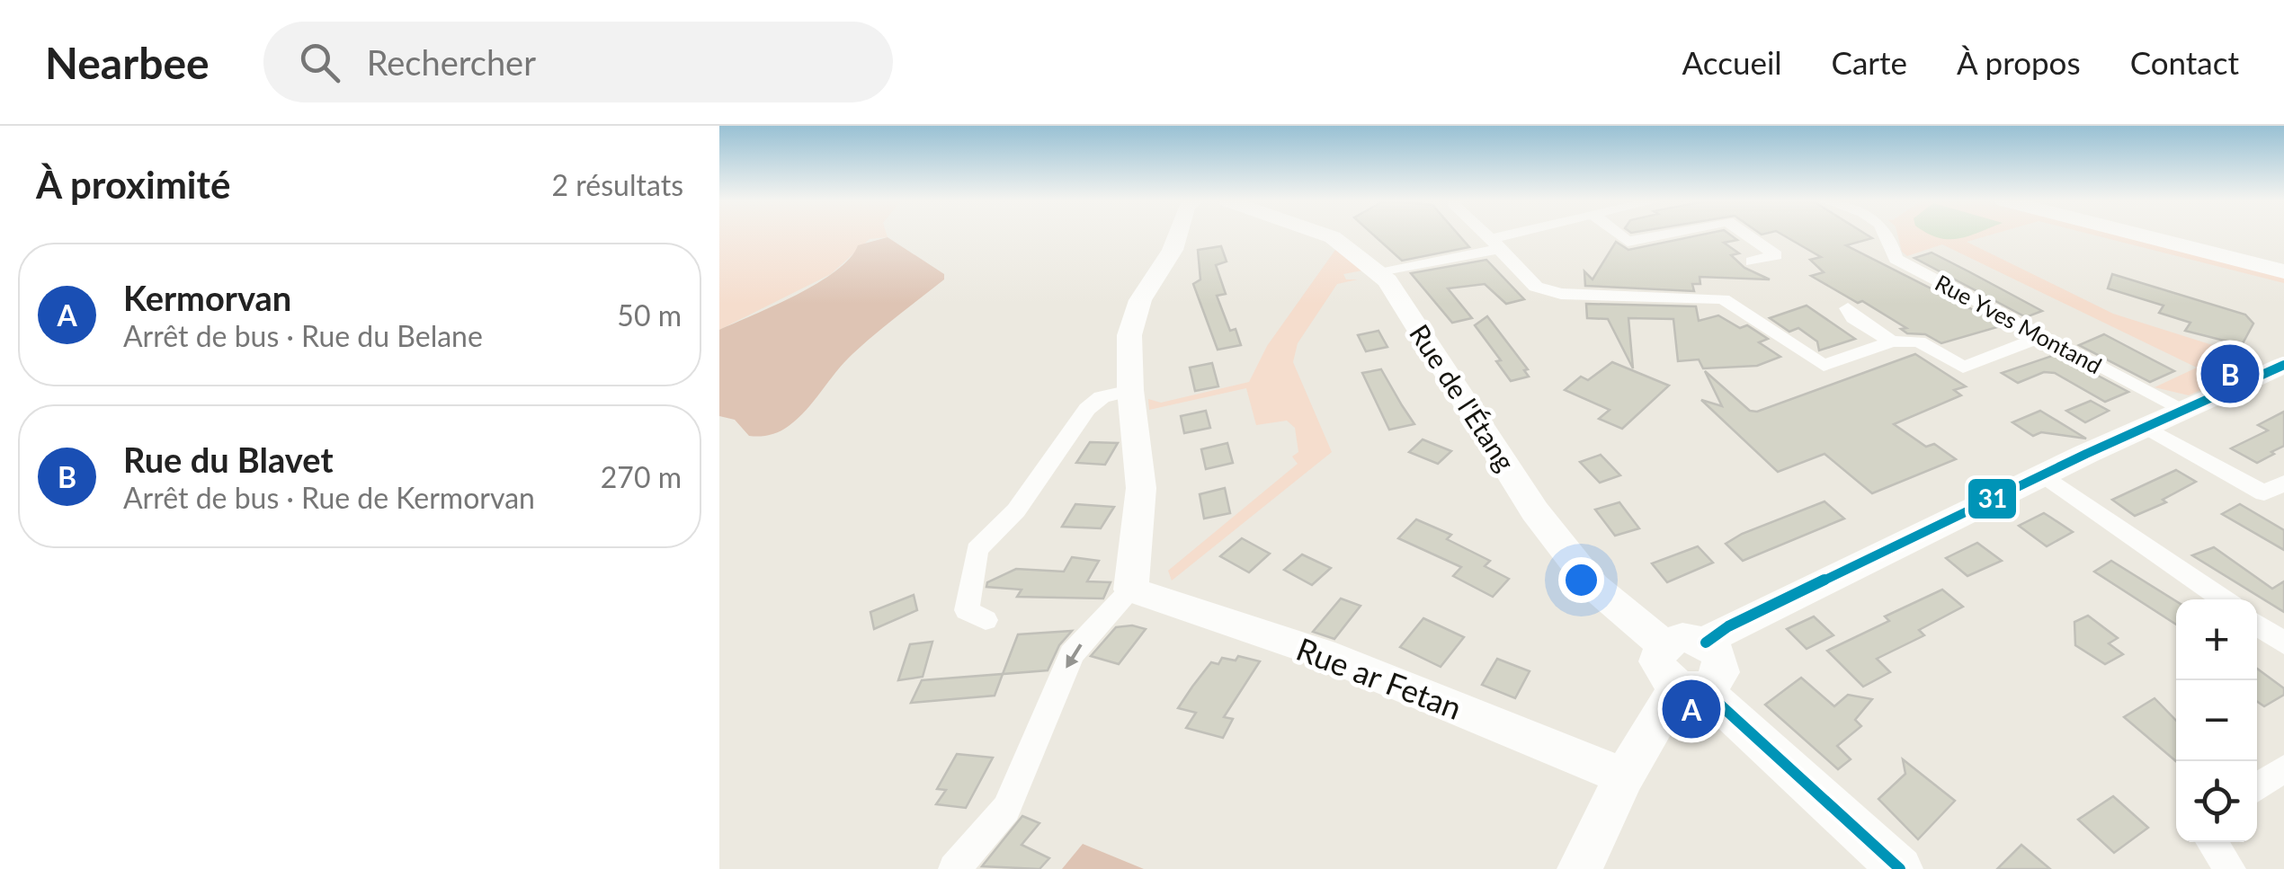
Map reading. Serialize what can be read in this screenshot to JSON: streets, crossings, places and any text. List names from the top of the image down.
{
  "streets": {
    "street": ["Rue Yves Montand", "Rue de l'Étang", "Rue ar Fetan"]
  },
  "lines": ["transit line 31"],
  "page": {
    "header": "Nearbee",
    "search": "Rechercher",
    "nav": [
      "Accueil",
      "Carte",
      "À propos",
      "Contact"
    ],
    "heading": ["À proximité", "2 résultats"],
    "list": [
      {
        "mark": "A",
        "name": "Kermorvan",
        "note": "Arrêt de bus · Rue du Belane",
        "value": "50 m"
      },
      {
        "mark": "B",
        "name": "Rue du Blavet",
        "note": "Arrêt de bus · Rue de Kermorvan",
        "value": "270 m"
      }
    ],
    "pins": ["B", "A"],
    "map_buttons": ["+", "−"]
  }
}
